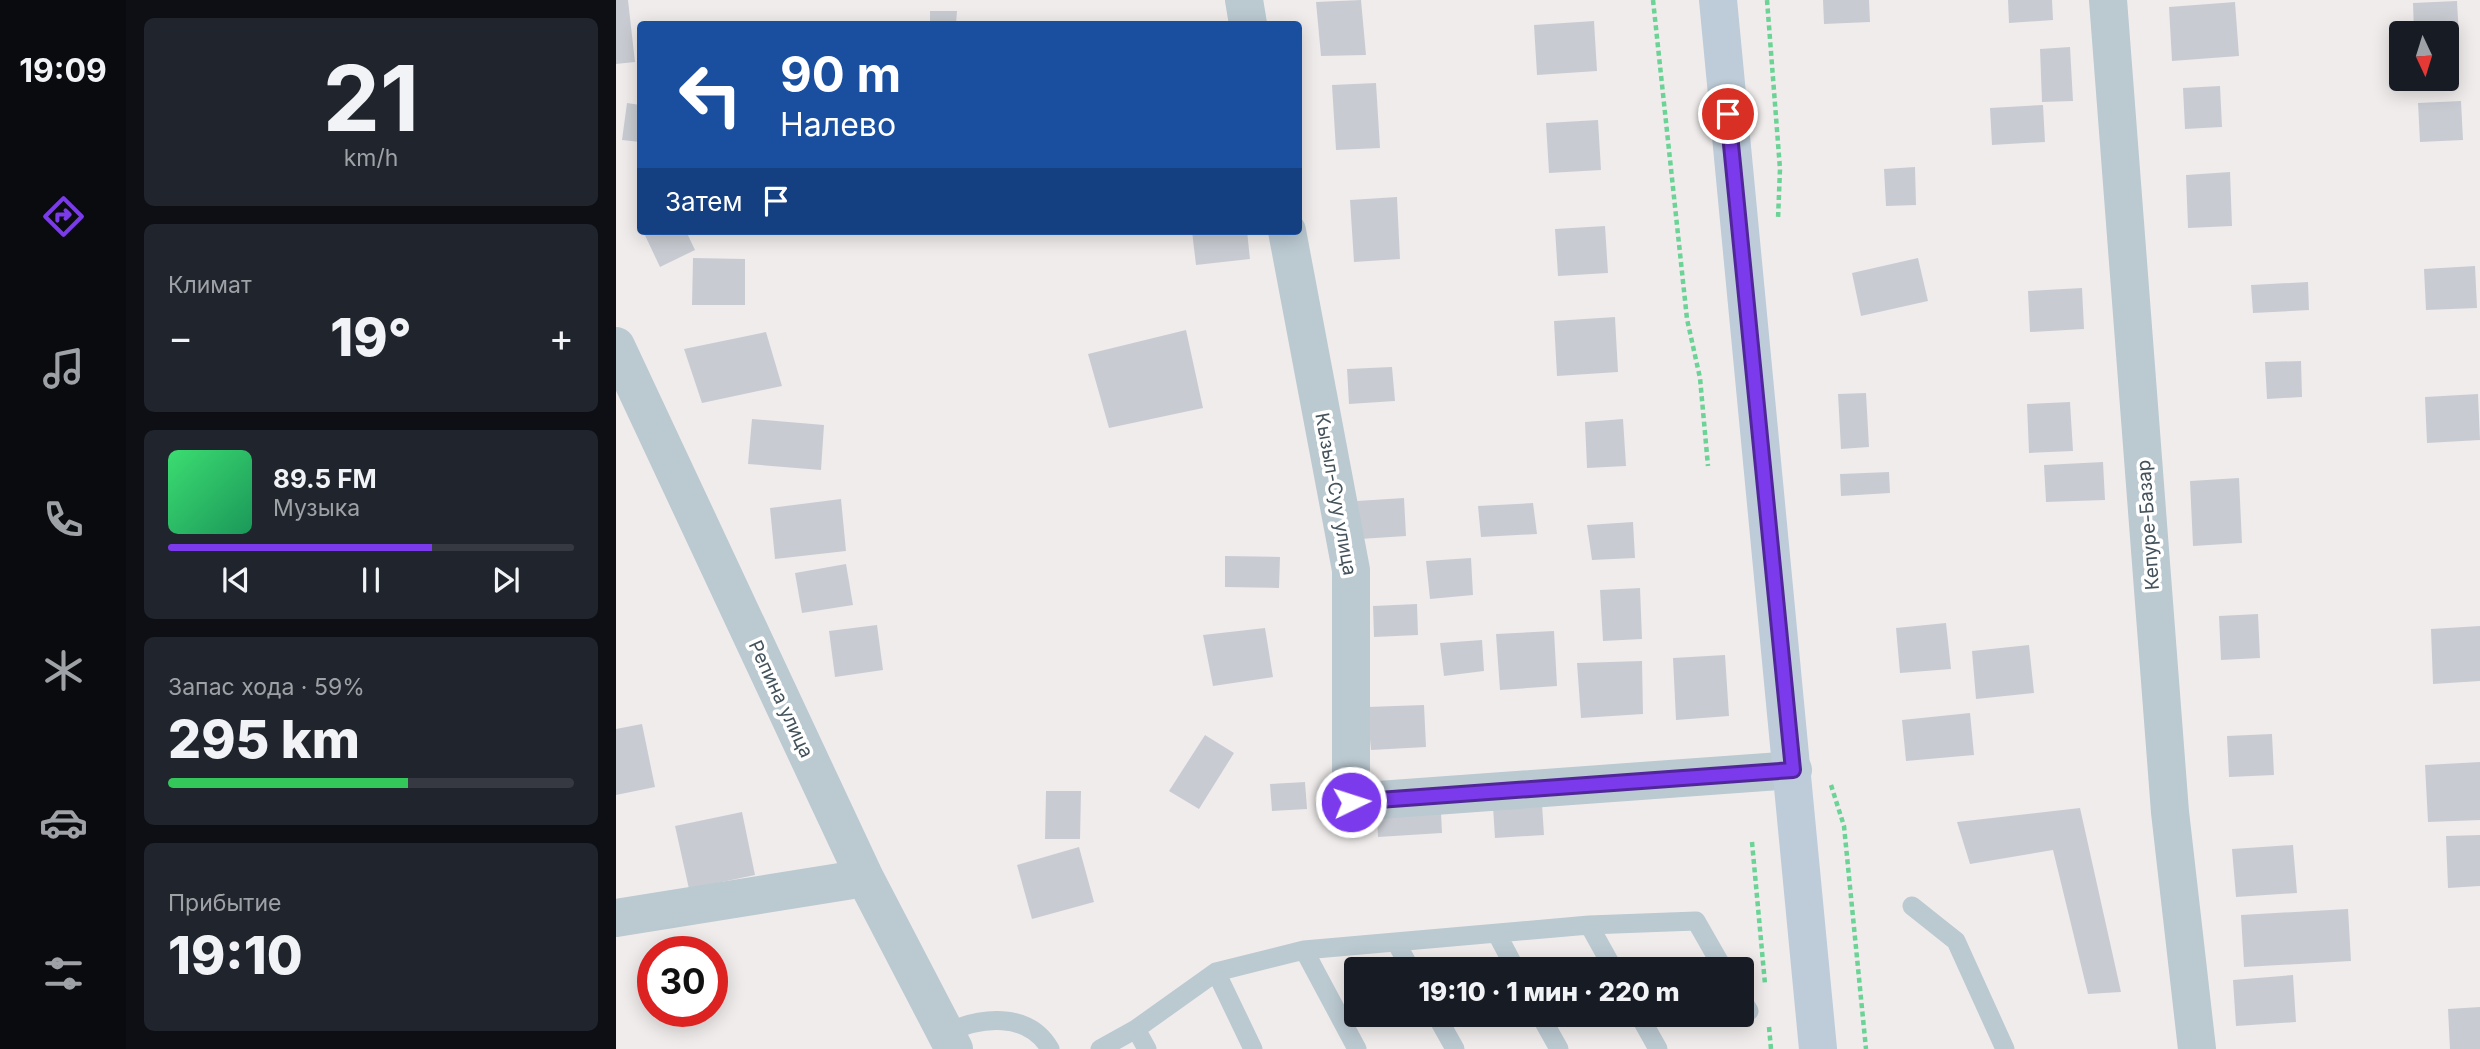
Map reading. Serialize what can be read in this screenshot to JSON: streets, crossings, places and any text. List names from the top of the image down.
{
  "streets": {
    "street": ["Кызыл-Суу улица", "Кепуре-Базар", "Репина улица"]
  },
  "north": "bottom",
  "page": {
    "tabs": "19:09",
    "tile": [
      ["21", "km/h"],
      "Климат",
      ["Запас хода · 59%", "295 km"],
      ["Прибытие", "19:10"]
    ],
    "turn": ["90 m", "Налево"],
    "then": "Затем",
    "heat": ["−", "19°", "+"],
    "song": ["89.5 FM", "Музыка"],
    "limit": "30",
    "trip": "19:10 · 1 мин · 220 m"
  }
}
